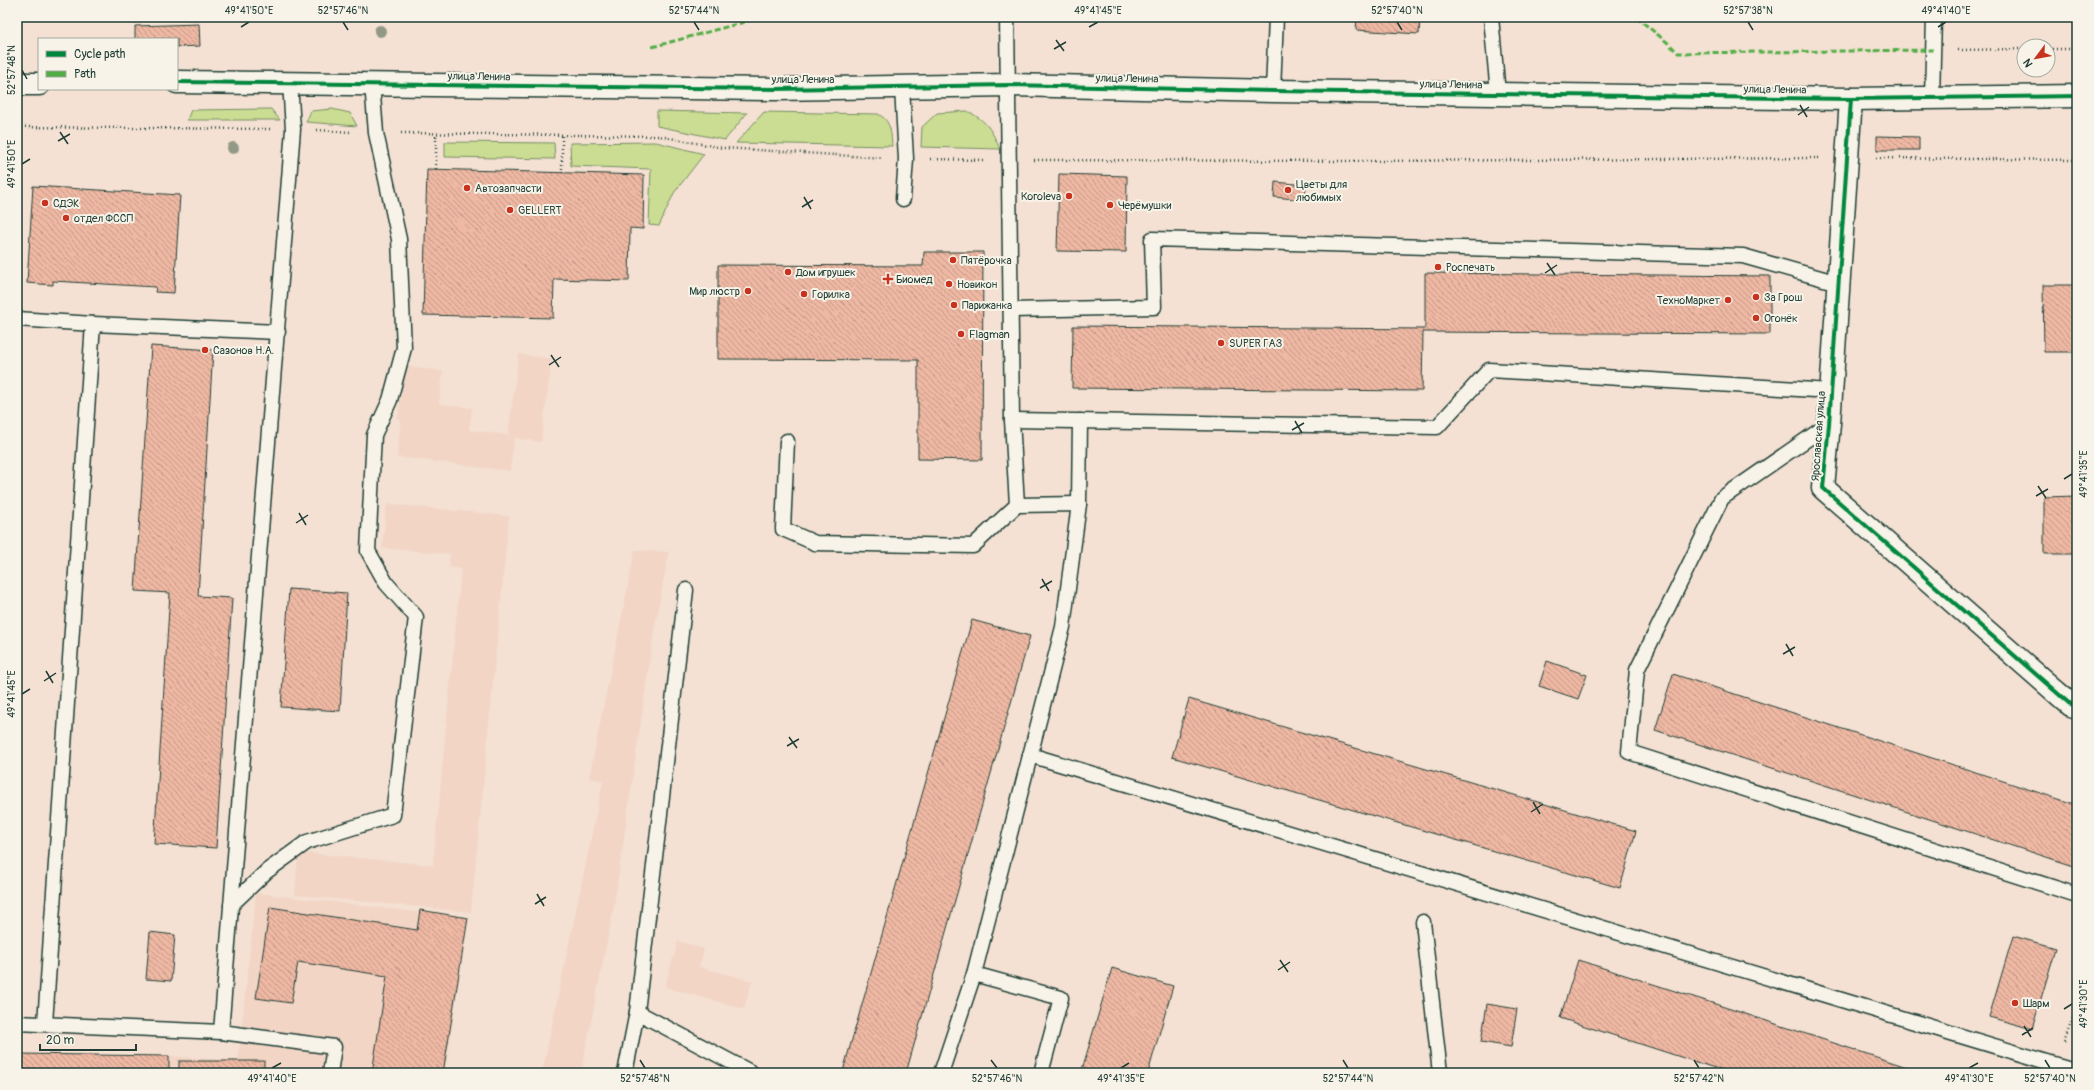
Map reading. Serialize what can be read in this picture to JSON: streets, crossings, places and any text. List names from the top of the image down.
{
  "streets": {
    "street": ["улица Ленина", "Ярославская улица"]
  },
  "crossings": [
    ["улица Ленина", "Ярославская улица"]
  ],
  "places": {
    "other": [
      "Автозапчасти",
      "Цветы для любимых",
      "Koroleva",
      "СДЭК",
      "Черёмушки",
      "GELLERT",
      "отдел ФССП",
      "Пятёрочка",
      "Роспечать",
      "Дом игрушек",
      "Новикон",
      "Мир люстр",
      "Горилка",
      "За Грош",
      "ТехноМаркет",
      "Парижанка",
      "Огонёк",
      "Flagman",
      "SUPER ГАЗ",
      "Сазонов Н.А.",
      "Шарм"
    ],
    "health": ["Биомед"]
  },
  "legend": ["Cycle path", "Path"],
  "scale_bar": "20 m",
  "north": "bottom left",
  "coordinates": [
    "49°41'50\"E",
    "52°57'46\"N",
    "52°57'44\"N",
    "49°41'45\"E",
    "52°57'40\"N",
    "52°57'38\"N",
    "49°41'40\"E",
    "52°57'48\"N",
    "49°41'35\"E",
    "49°41'30\"E",
    "52°57'42\"N"
  ]
}
